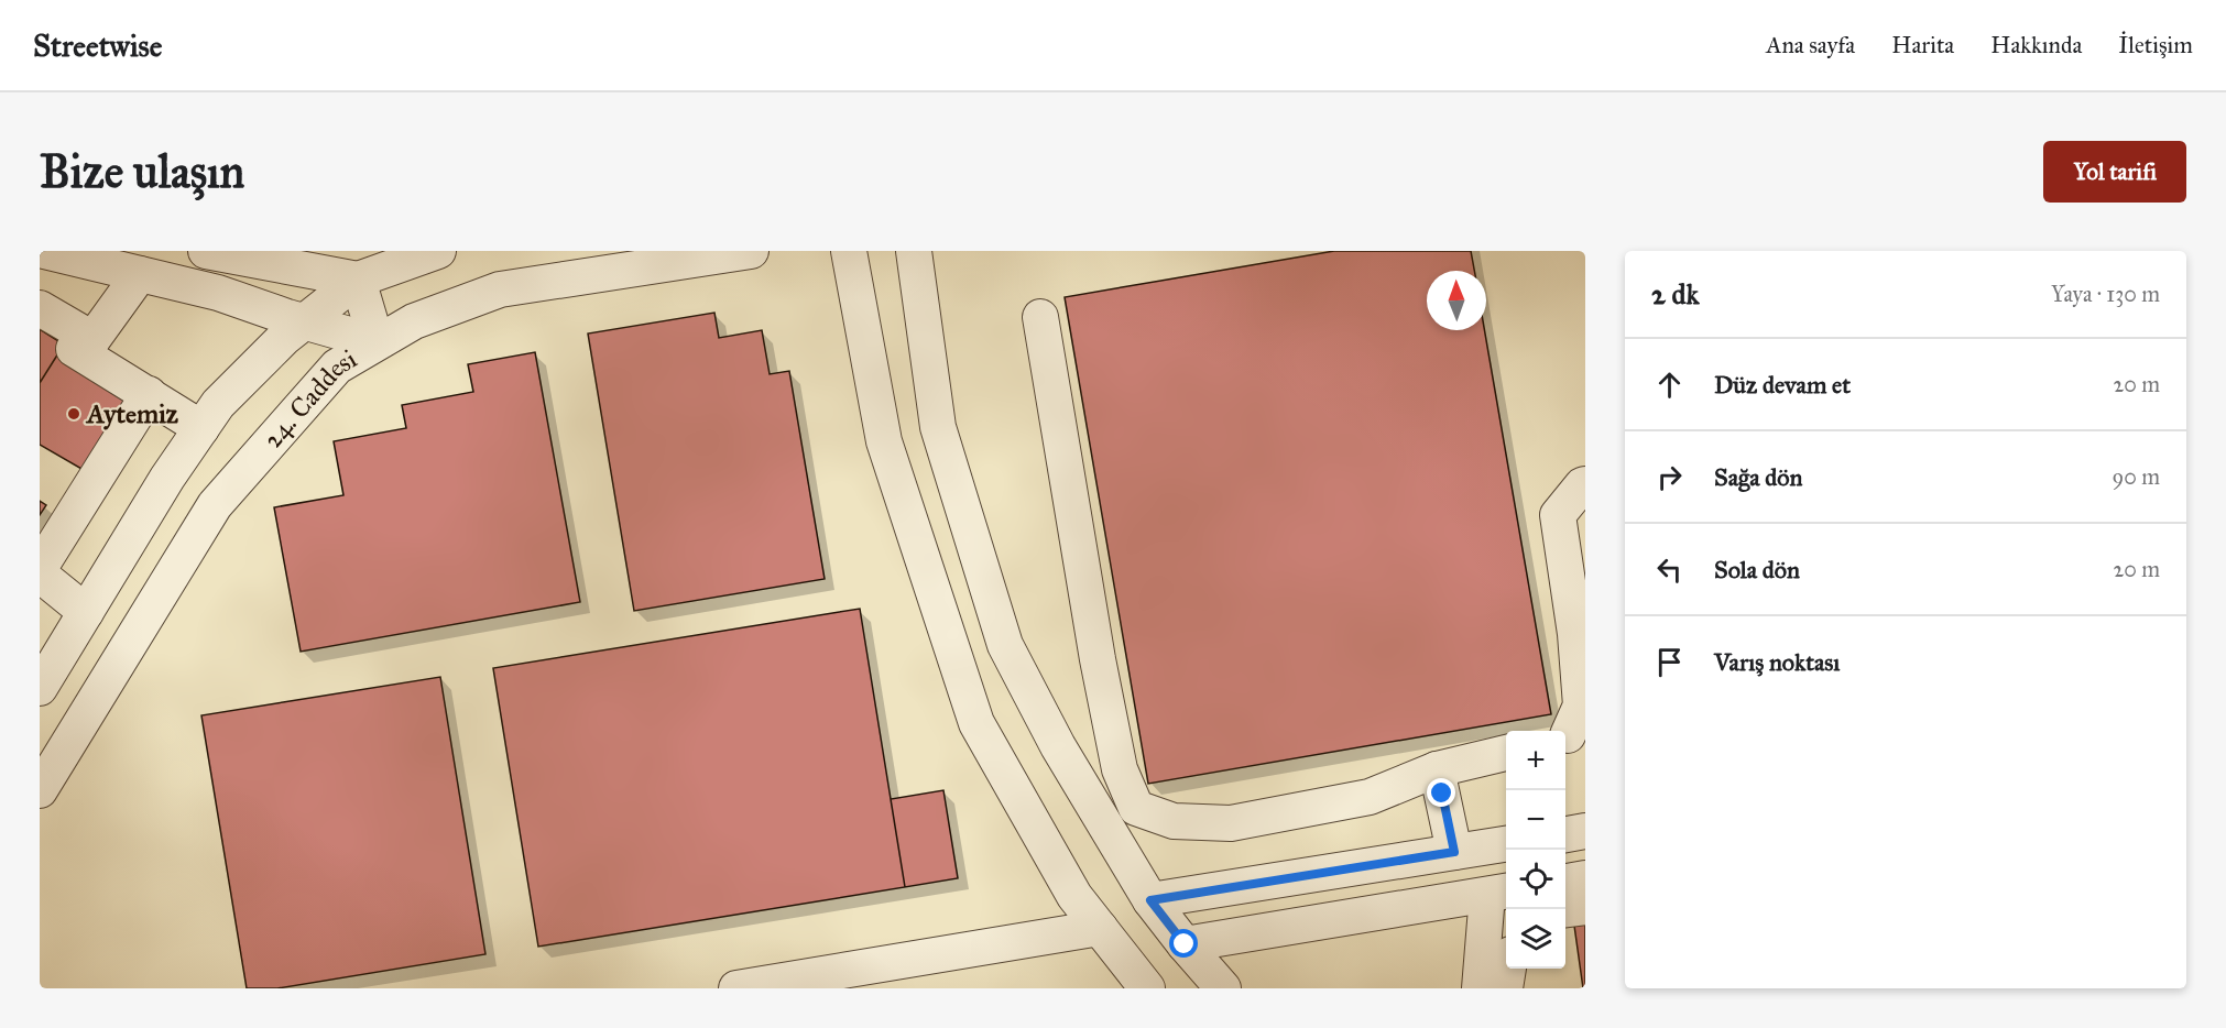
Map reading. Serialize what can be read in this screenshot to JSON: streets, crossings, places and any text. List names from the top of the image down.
{
  "streets": {
    "street": ["24. Caddesi"]
  },
  "places": ["Aytemiz"],
  "north": "top",
  "page": {
    "header": "Streetwise",
    "nav": [
      "Ana sayfa",
      "Harita",
      "Hakkında",
      "İletişim"
    ],
    "buttons": "Yol tarifi",
    "title": "Bize ulaşın",
    "heading": ["2 dk", "Yaya · 130 m"],
    "list": [
      ["Düz devam et", "20 m"],
      ["Sağa dön", "90 m"],
      ["Sola dön", "20 m"],
      "Varış noktası"
    ],
    "map_buttons": ["+", "−"]
  }
}
